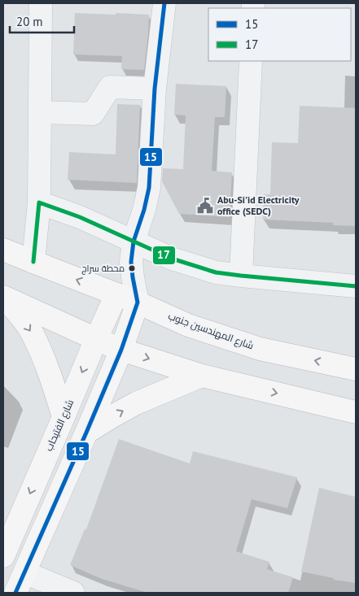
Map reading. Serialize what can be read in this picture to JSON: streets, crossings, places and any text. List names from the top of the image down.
{
  "streets": {
    "main road": ["شارع المهندسين جنوب", "شارع الفتيحاب"]
  },
  "crossings": [
    ["شارع المهندسين جنوب", "شارع الفتيحاب"]
  ],
  "places": {
    "public building": ["Abu-Si'id Electricity office (SEDC)"],
    "other": ["محطة سراج"]
  },
  "lines": ["transit line 15", "transit line 17"],
  "legend": ["15", "17"],
  "scale_bar": "20 m"
}
